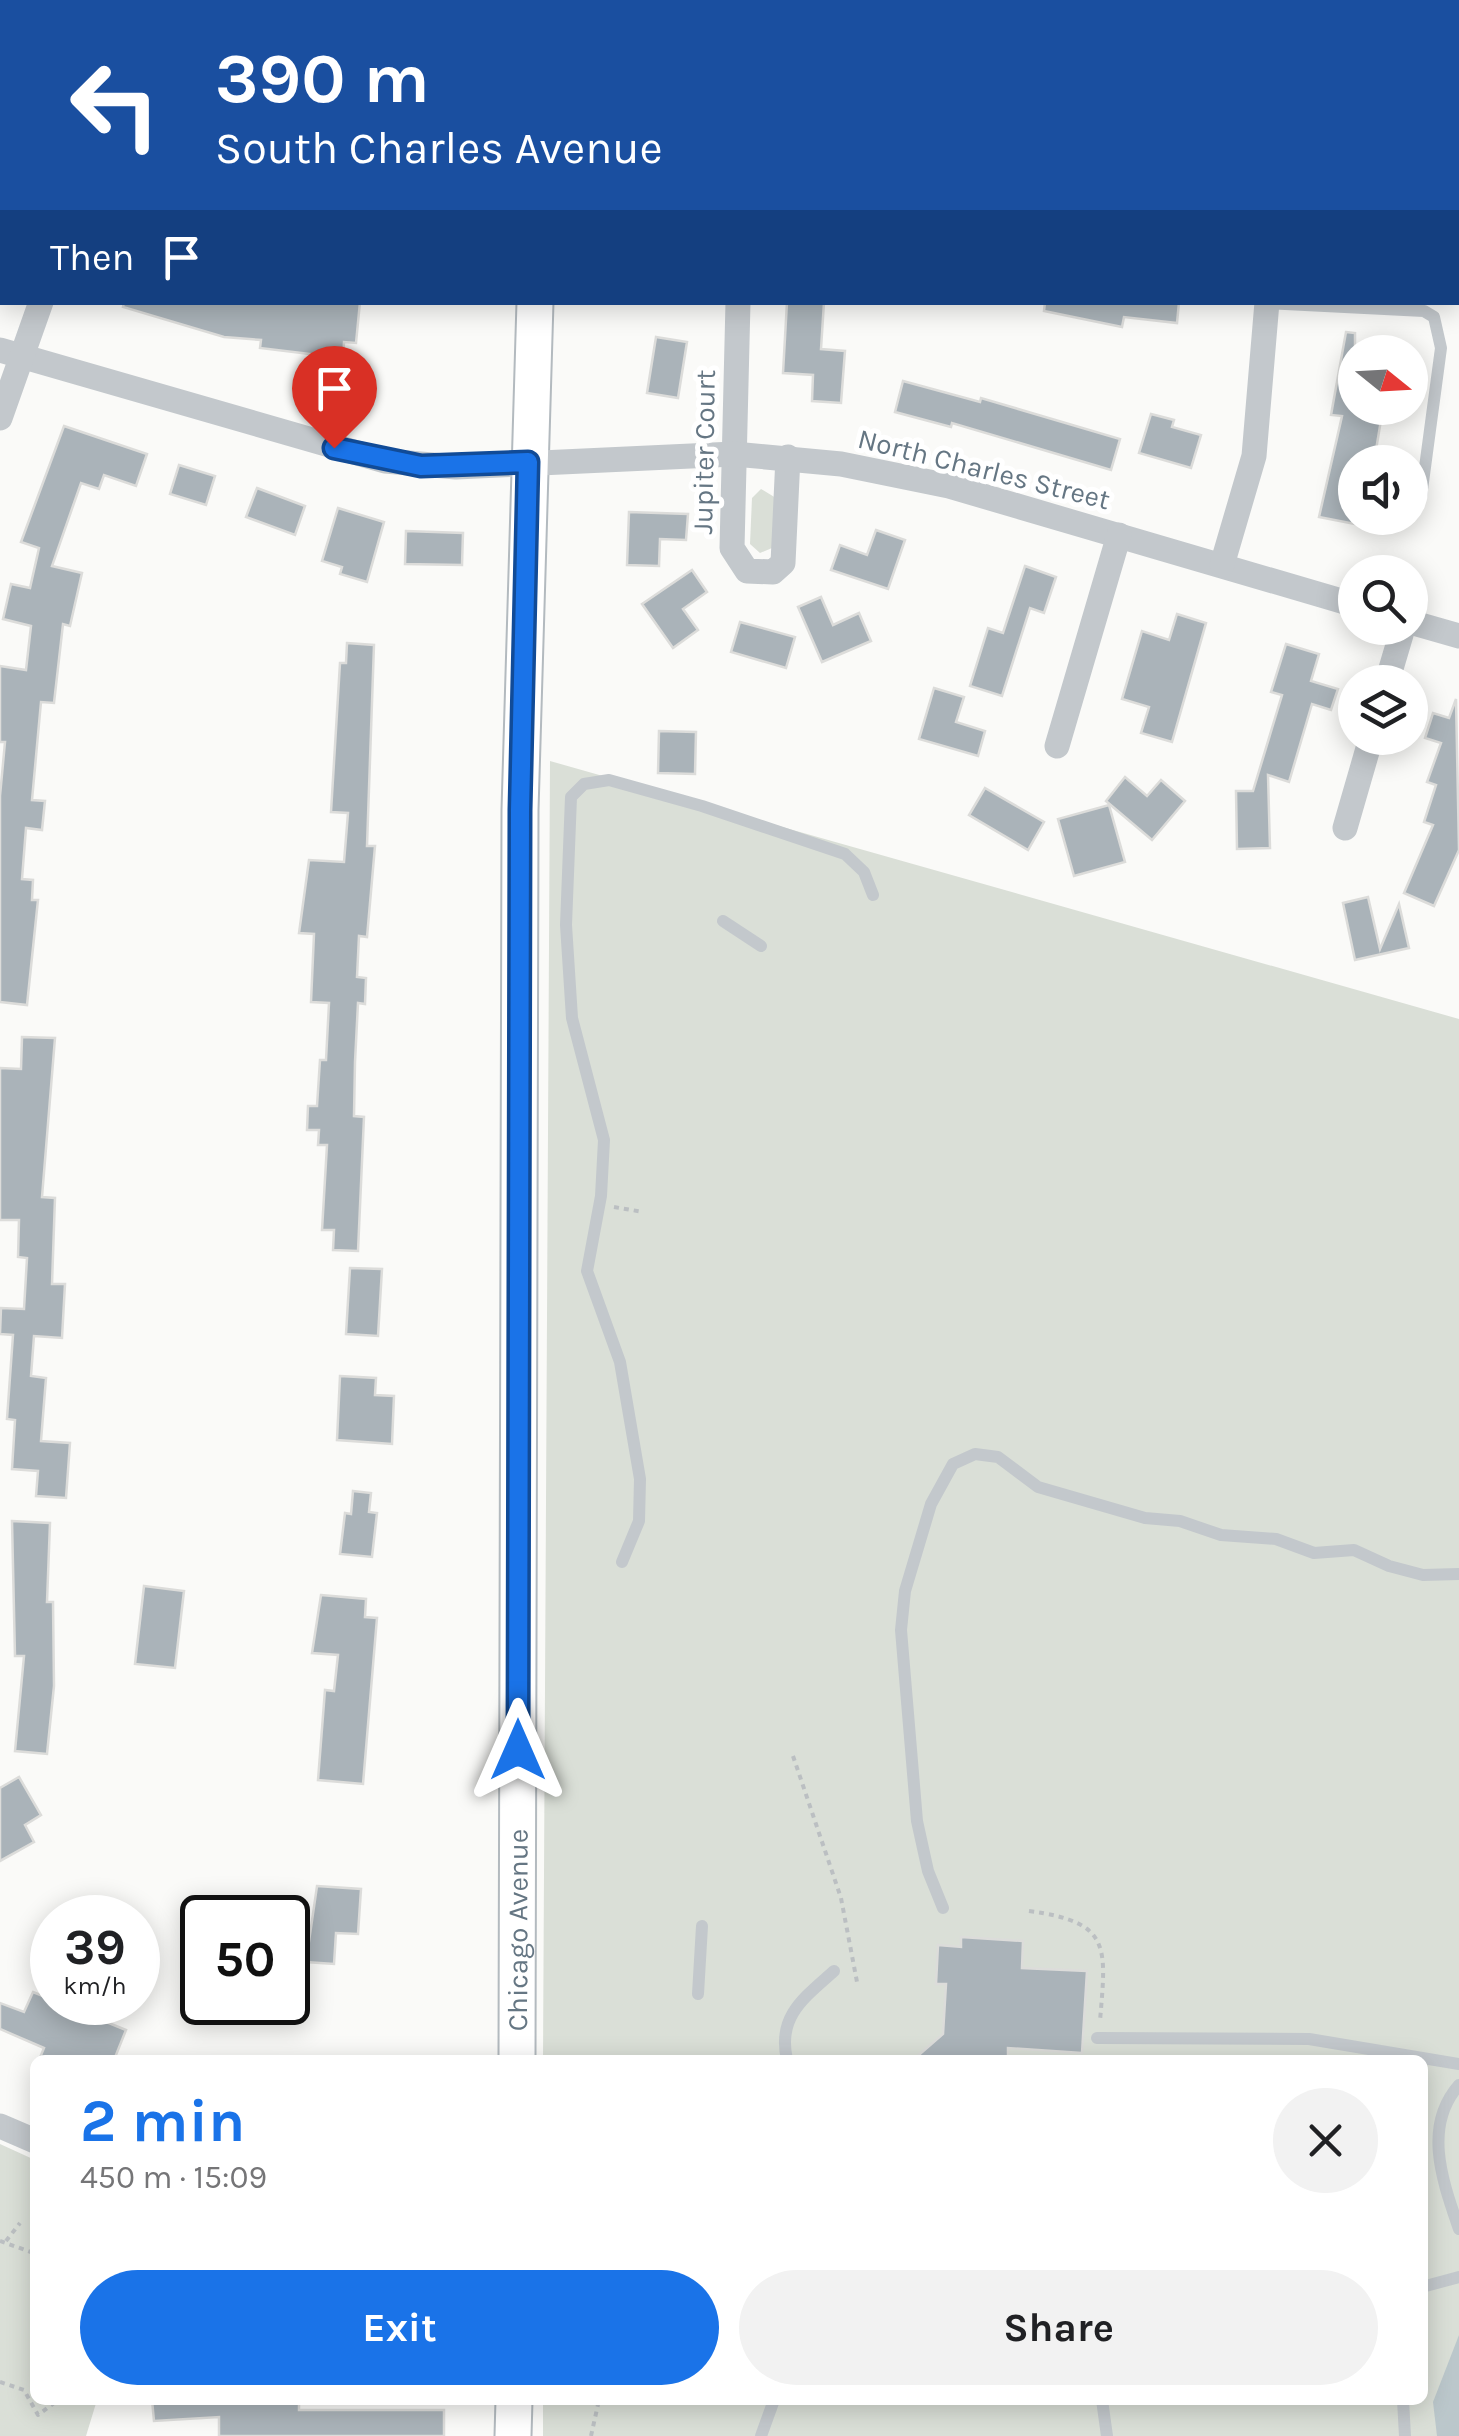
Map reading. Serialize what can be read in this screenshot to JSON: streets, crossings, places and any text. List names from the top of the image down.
{
  "streets": {
    "main road": ["Chicago Avenue"],
    "street": ["Jupiter Court", "North Charles Street"]
  },
  "crossings": [
    ["Jupiter Court", "North Charles Street"],
    ["North Charles Street", "Chicago Avenue"]
  ],
  "north": "right",
  "page": {
    "turn": ["390 m", "South Charles Avenue"],
    "then": "Then",
    "speed": "39 km/h",
    "limit": "50",
    "heading": ["2 min", "450 m · 15:09"],
    "buttons": ["Exit", "Share"]
  }
}
